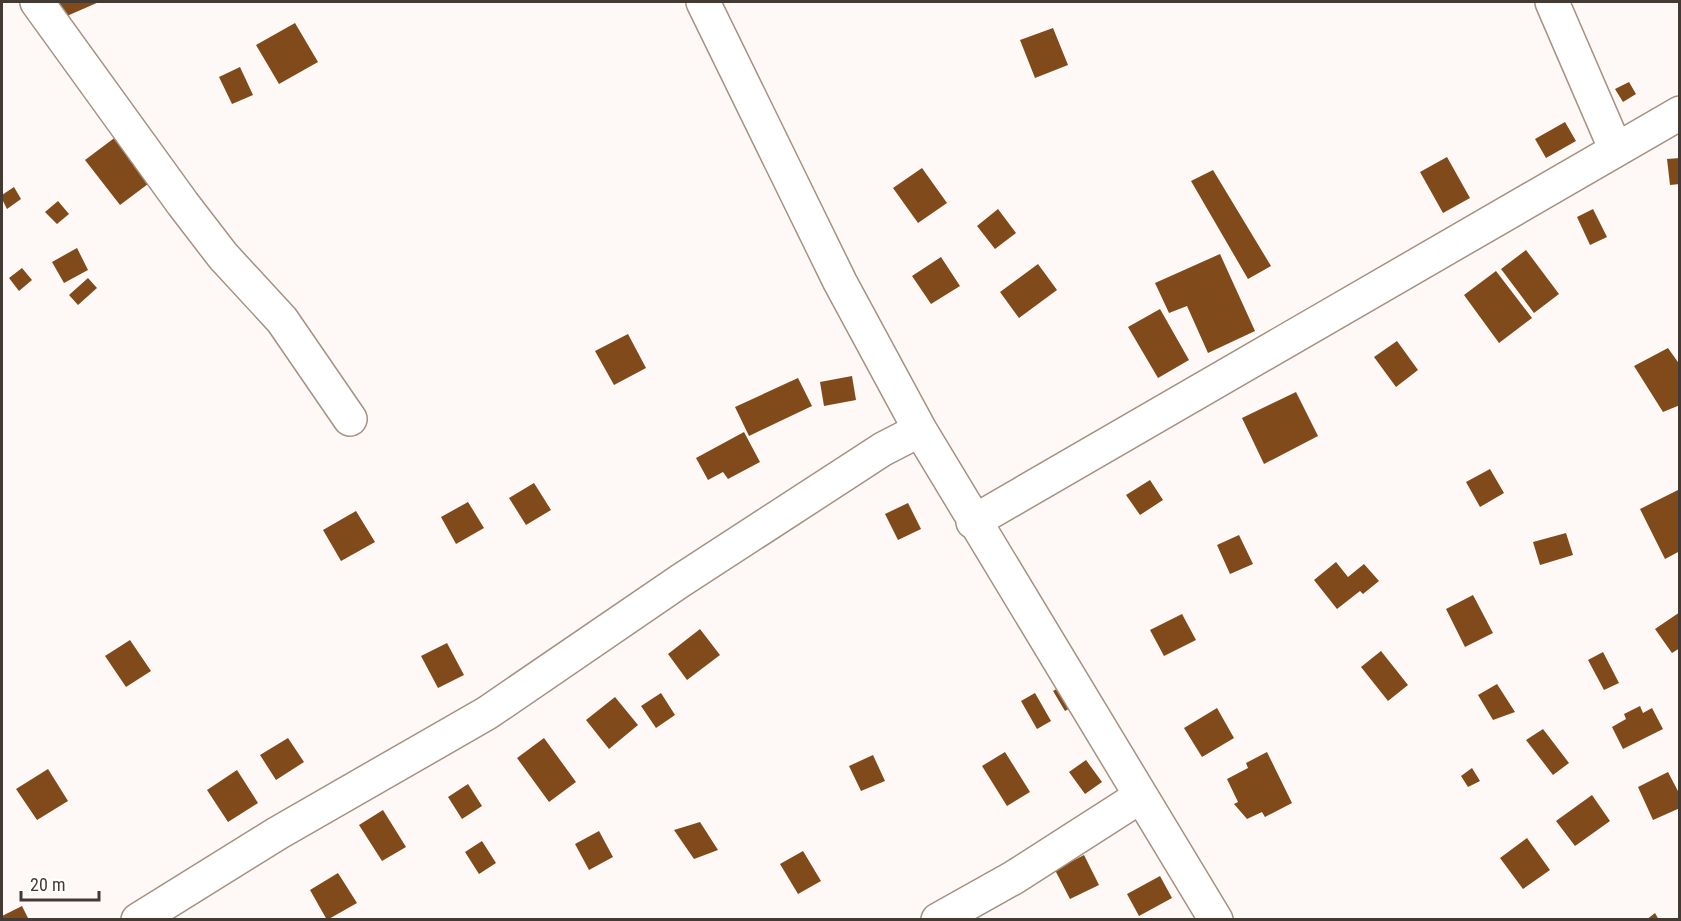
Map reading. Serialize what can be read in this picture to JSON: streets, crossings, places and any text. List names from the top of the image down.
{
  "scale_bar": "20 m"
}
